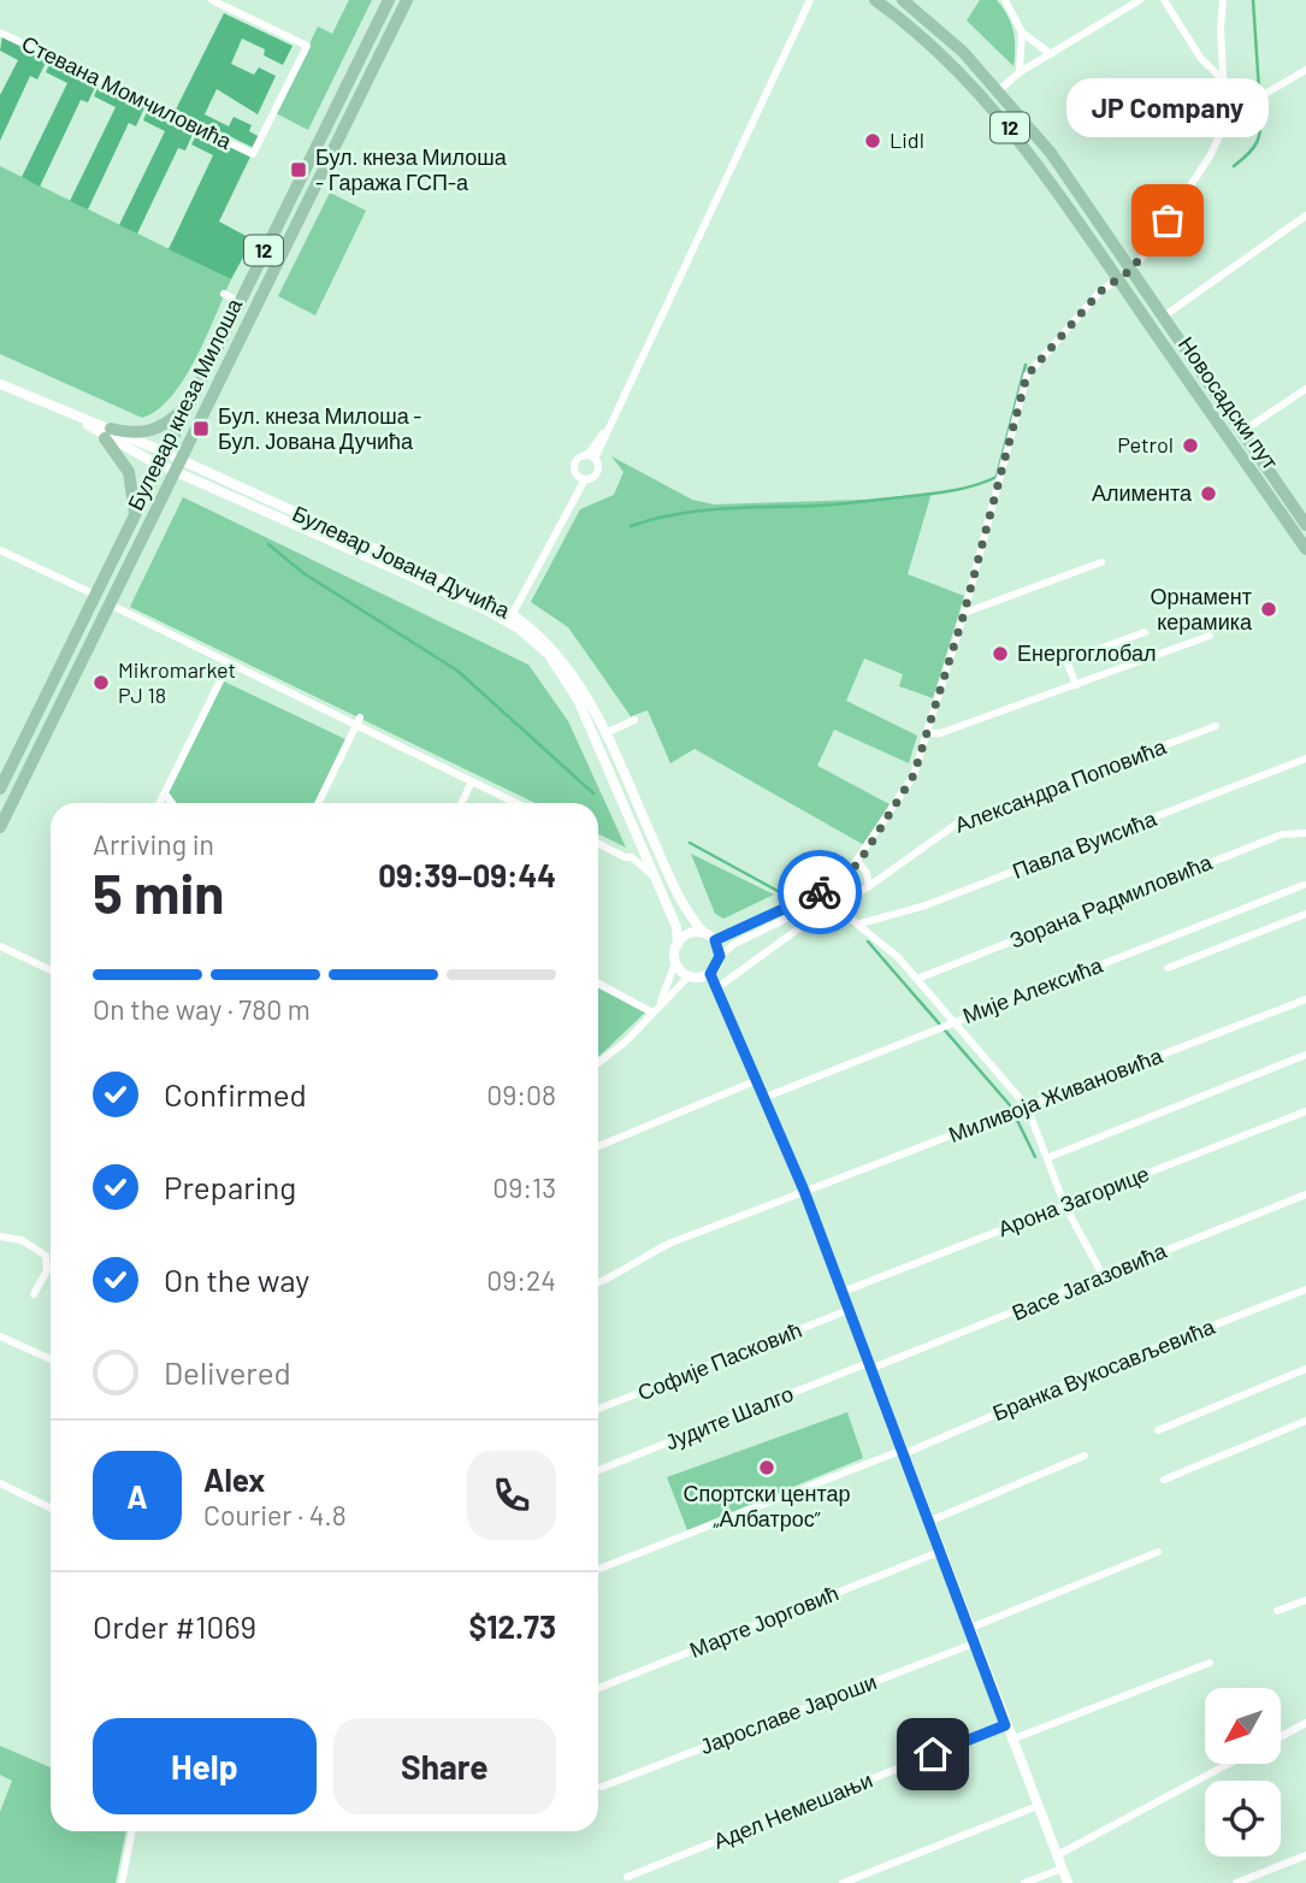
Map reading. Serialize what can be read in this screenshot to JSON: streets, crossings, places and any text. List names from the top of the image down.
{
  "streets": {
    "main road": ["12", "Новосадски пут", "Булевар кнеза Милоша"],
    "street": [
      "Стевана Момчиловића",
      "Булевар Јована Дучића",
      "Александра Поповића",
      "Павла Вуисића",
      "Зорана Радмиловића",
      "Мије Алексића",
      "Миливоја Живановића",
      "Арона Загорице",
      "Васе Јагазовића",
      "Софије Пасковић",
      "Бранка Вукосављевића",
      "Јудите Шалго",
      "Марте Јорговић",
      "Јарославе Јароши",
      "Адел Немешањи"
    ]
  },
  "crossings": [
    ["12", "Новосадски пут"],
    ["Булевар кнеза Милоша", "Булевар Јована Дучића"],
    ["Александра Поповића", "Павла Вуисића"],
    ["Васе Јагазовића", "Јудите Шалго"]
  ],
  "places": {
    "other": [
      "Lidl",
      "JP Company",
      "Petrol",
      "Алимента",
      "Орнамент керамика",
      "Енергоглобал",
      "Mikromarket PJ 18",
      "Спортски центар „Албатрос”"
    ],
    "transit": ["Бул. кнеза Милоша - Гаража ГСП-а", "Бул. кнеза Милоша - Бул. Јована Дучића"]
  },
  "north": "bottom left",
  "page": {
    "bubble": "JP Company",
    "heading": ["5 min", "Arriving in", "09:39–09:44"],
    "panel": [
      "Alex",
      "Courier · 4.8",
      "Order #1069",
      "$12.73"
    ],
    "bar": "On the way · 780 m",
    "list": [
      ["Confirmed", "09:08"],
      ["Preparing", "09:13"],
      ["On the way", "09:24"],
      "Delivered"
    ],
    "round": "A",
    "buttons": ["Help", "Share"]
  }
}
